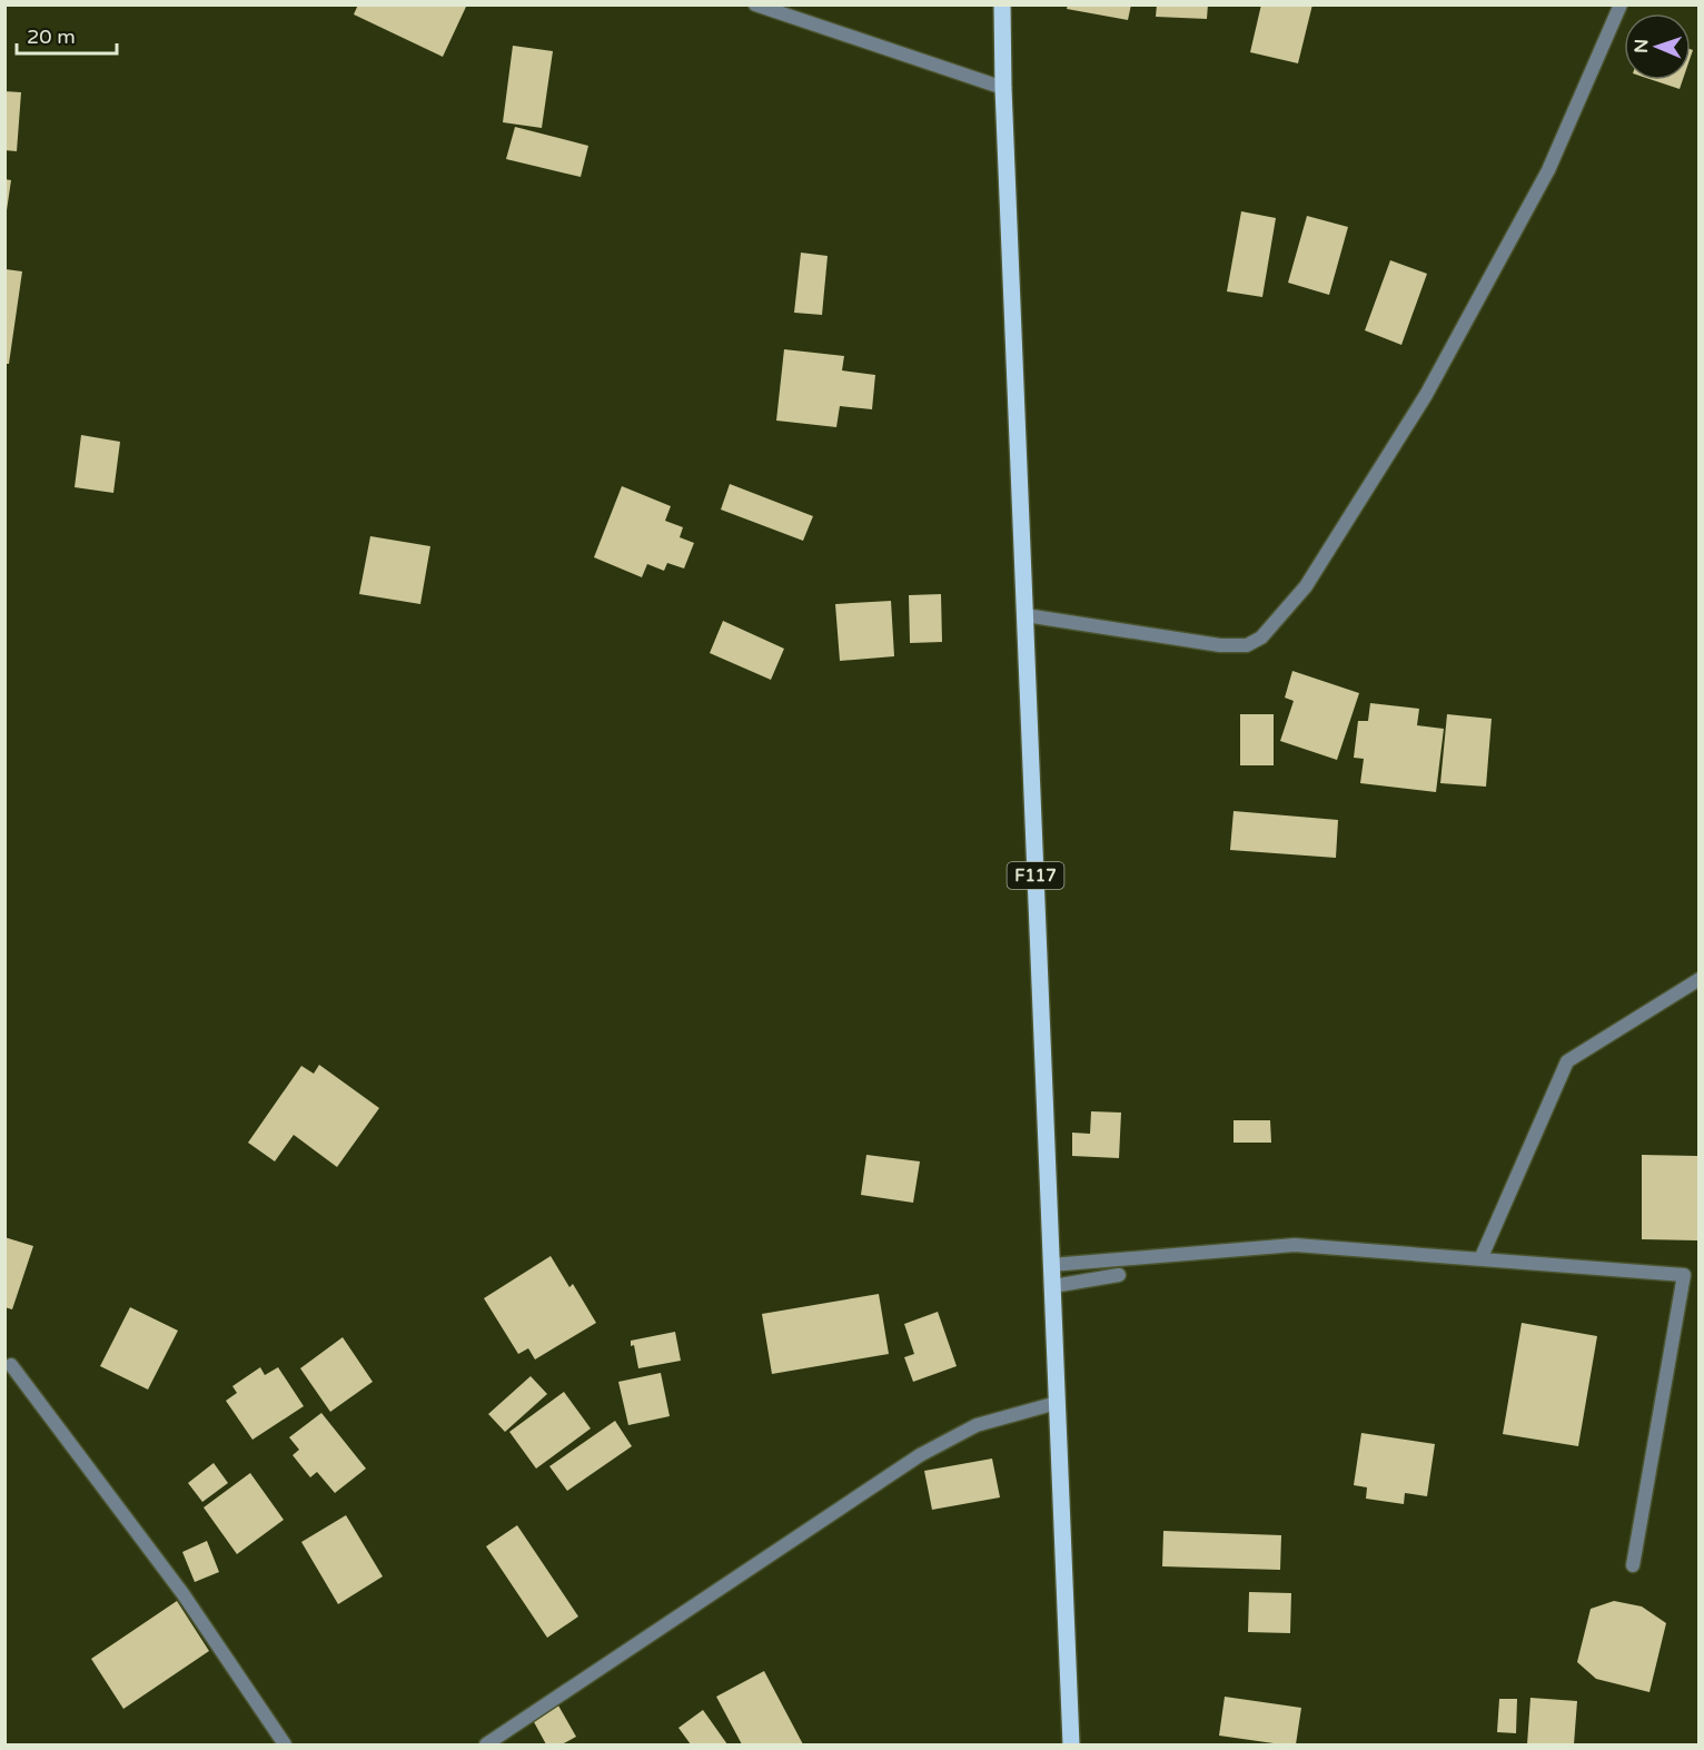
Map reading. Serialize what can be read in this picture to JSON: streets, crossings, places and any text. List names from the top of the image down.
{
  "streets": {
    "main road": ["F117"]
  },
  "scale_bar": "20 m",
  "north": "left"
}
